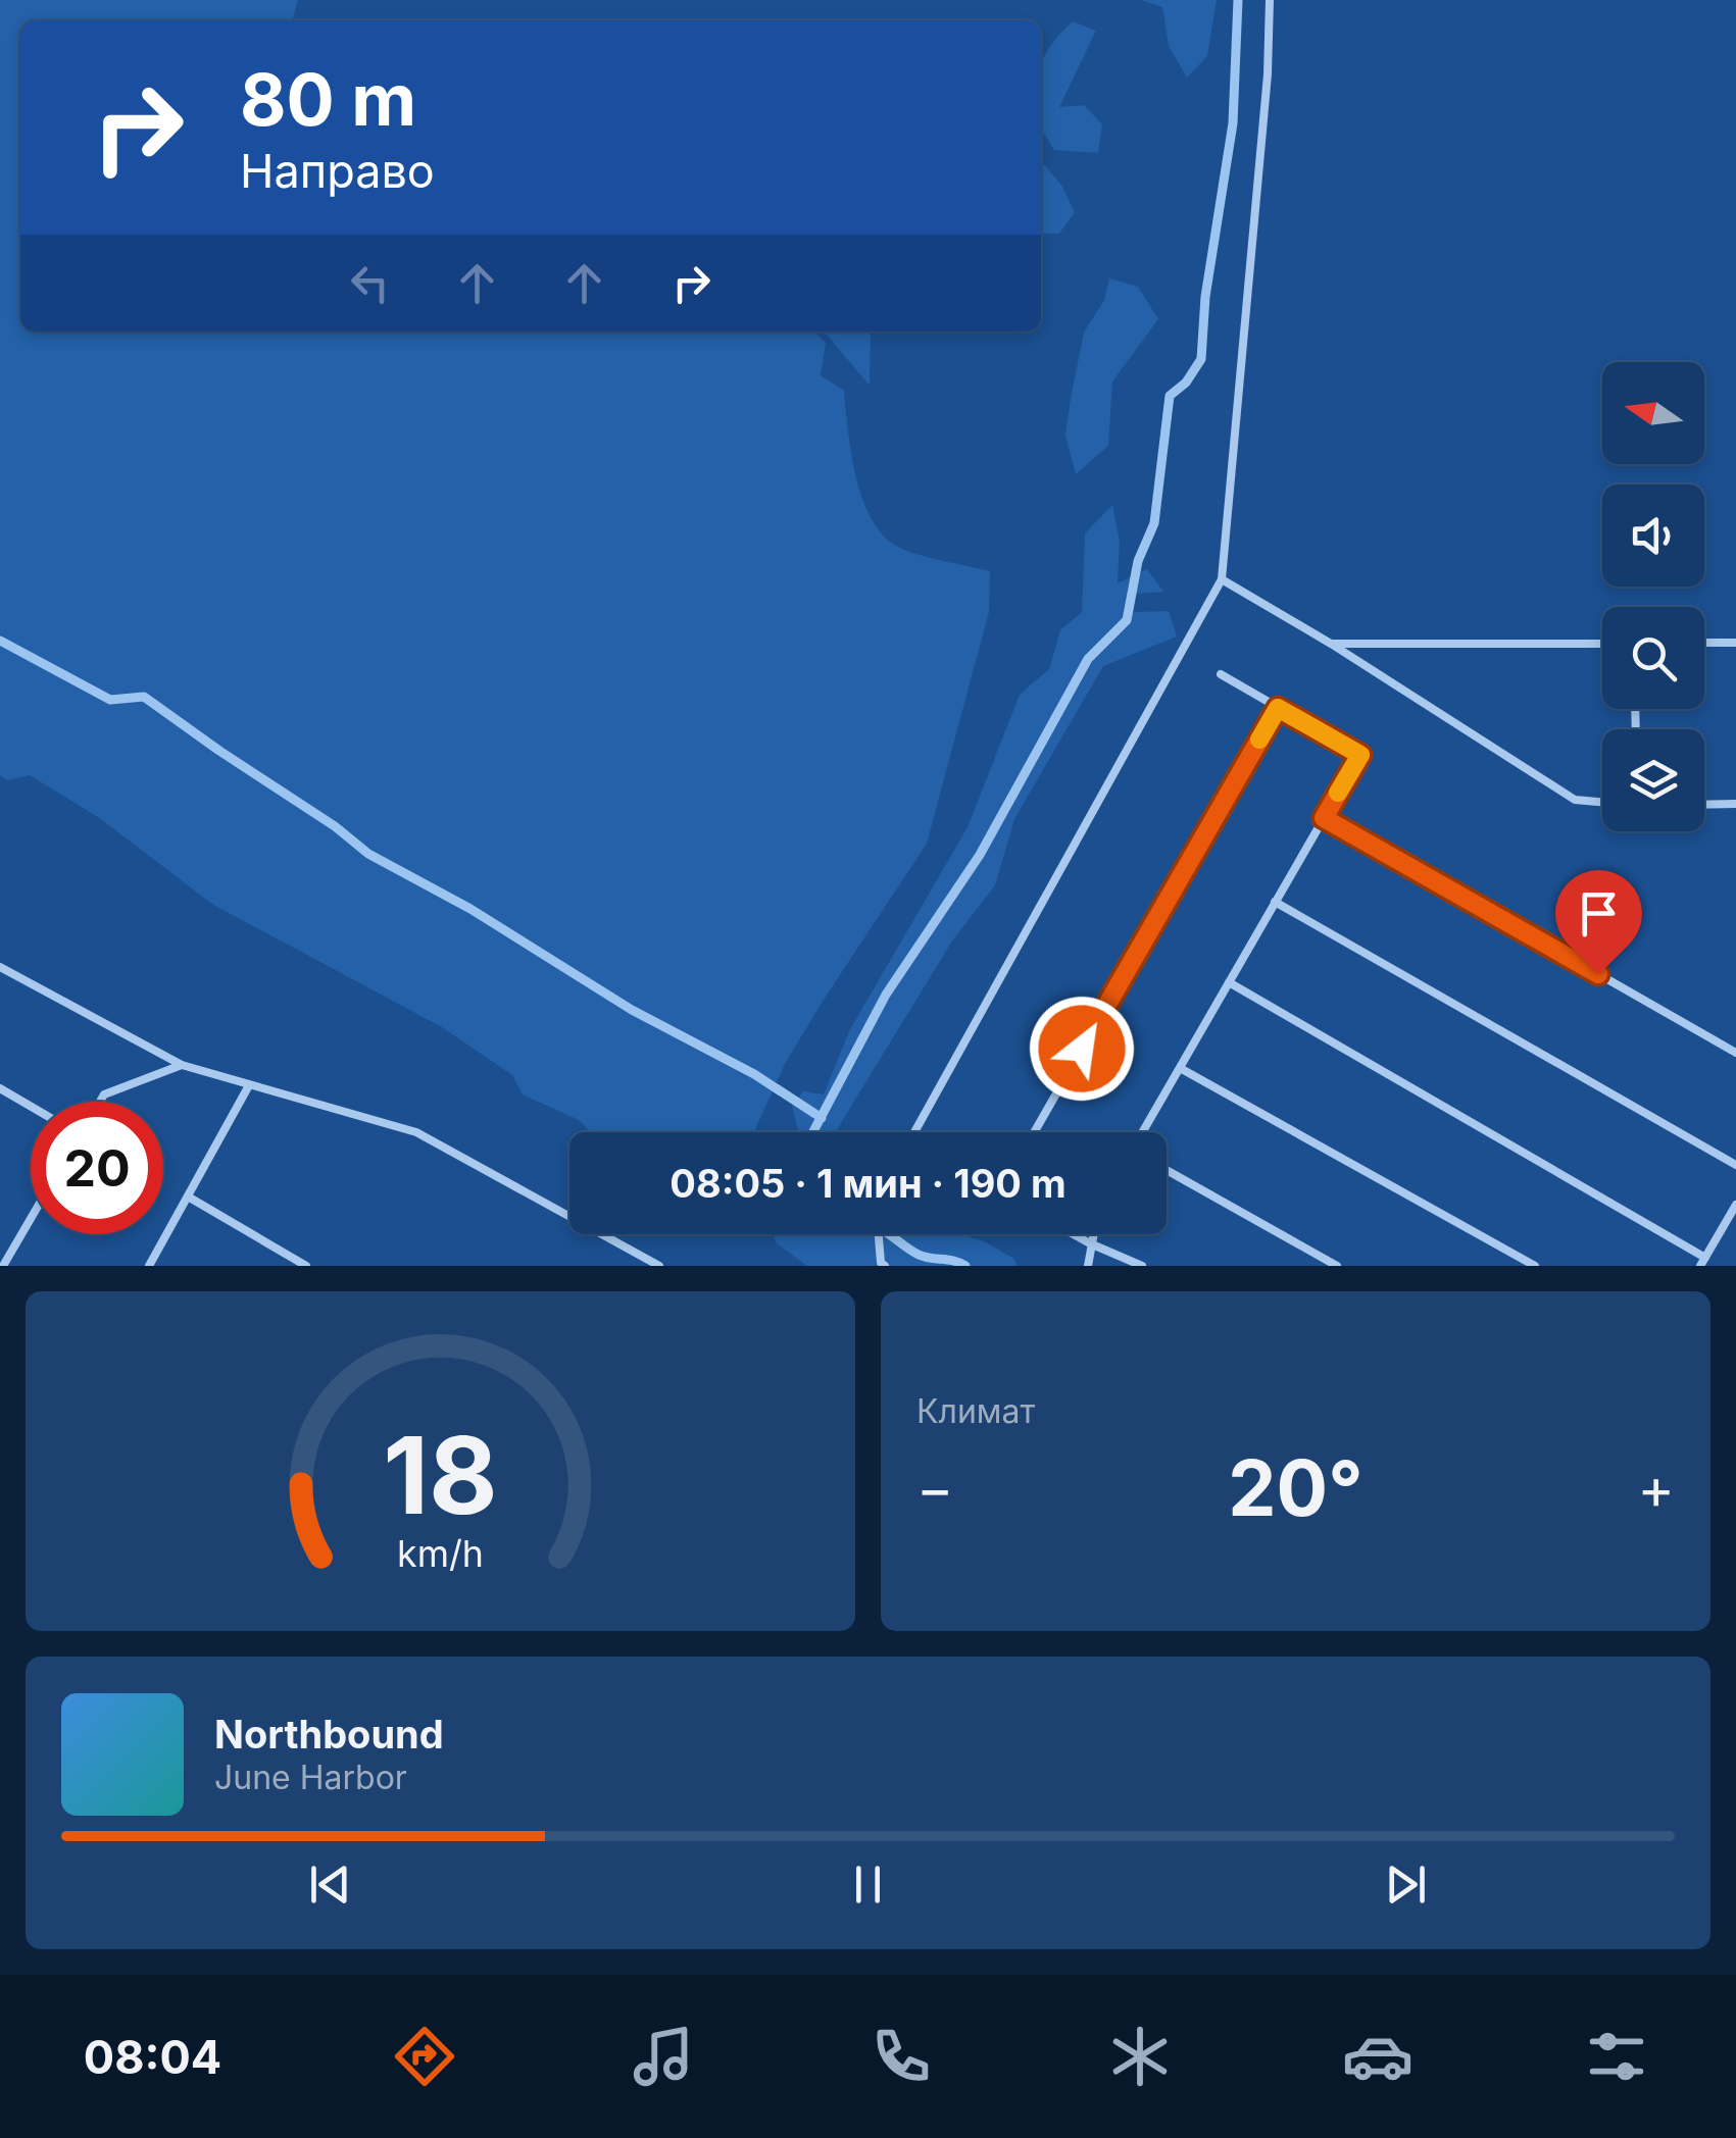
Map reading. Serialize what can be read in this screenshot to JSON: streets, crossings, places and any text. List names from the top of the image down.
{
  "north": "left",
  "page": {
    "turn": ["80 m", "Направо"],
    "limit": "20",
    "trip": "08:05 · 1 мин · 190 m",
    "tile": "Климат",
    "heat": ["−", "20°", "+"],
    "song": ["Northbound", "June Harbor"],
    "tabs": "08:04",
    "gauge": ["18", "km/h"]
  }
}
